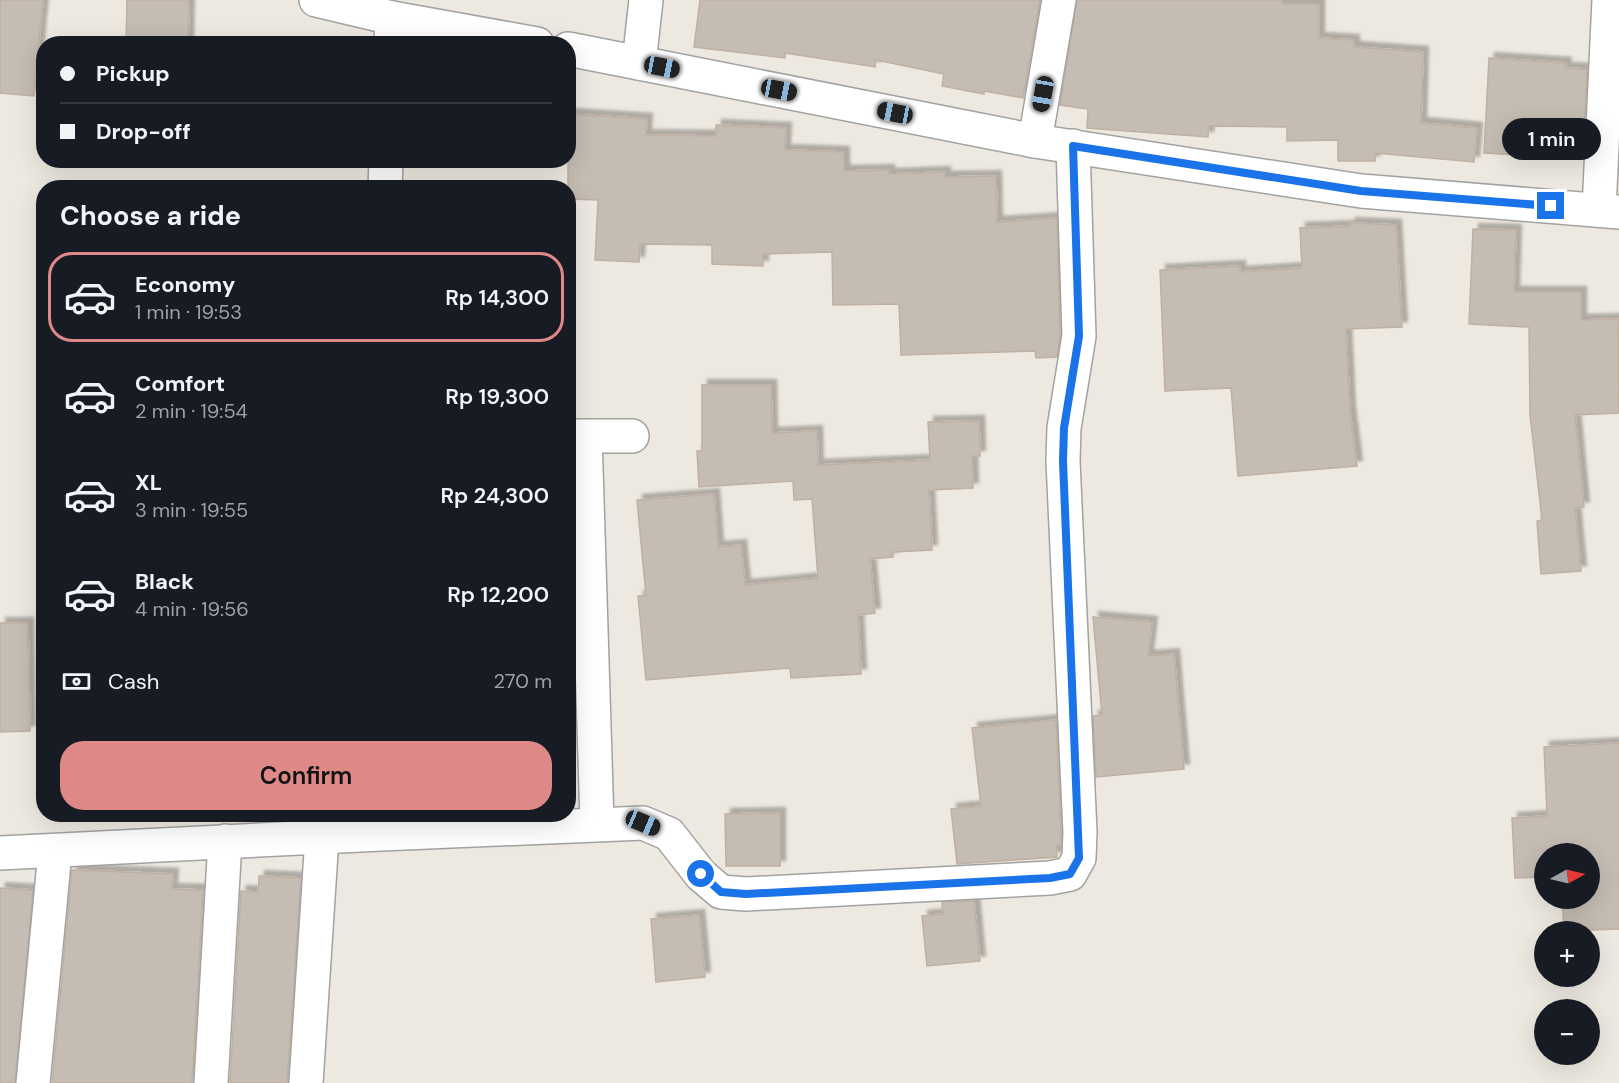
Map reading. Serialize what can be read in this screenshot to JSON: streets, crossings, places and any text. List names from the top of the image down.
{
  "north": "right",
  "page": {
    "banner": ["Pickup", "Drop-off"],
    "bubble": "1 min",
    "heading": "Choose a ride",
    "list": [
      {
        "name": "Economy",
        "note": "1 min · 19:53",
        "value": "Rp 14,300"
      },
      {
        "name": "Comfort",
        "note": "2 min · 19:54",
        "value": "Rp 19,300"
      },
      {
        "name": "XL",
        "note": "3 min · 19:55",
        "value": "Rp 24,300"
      },
      {
        "name": "Black",
        "note": "4 min · 19:56",
        "value": "Rp 12,200"
      }
    ],
    "pay": ["Cash", "270 m"],
    "buttons": "Confirm",
    "map_buttons": ["+", "−"]
  }
}
